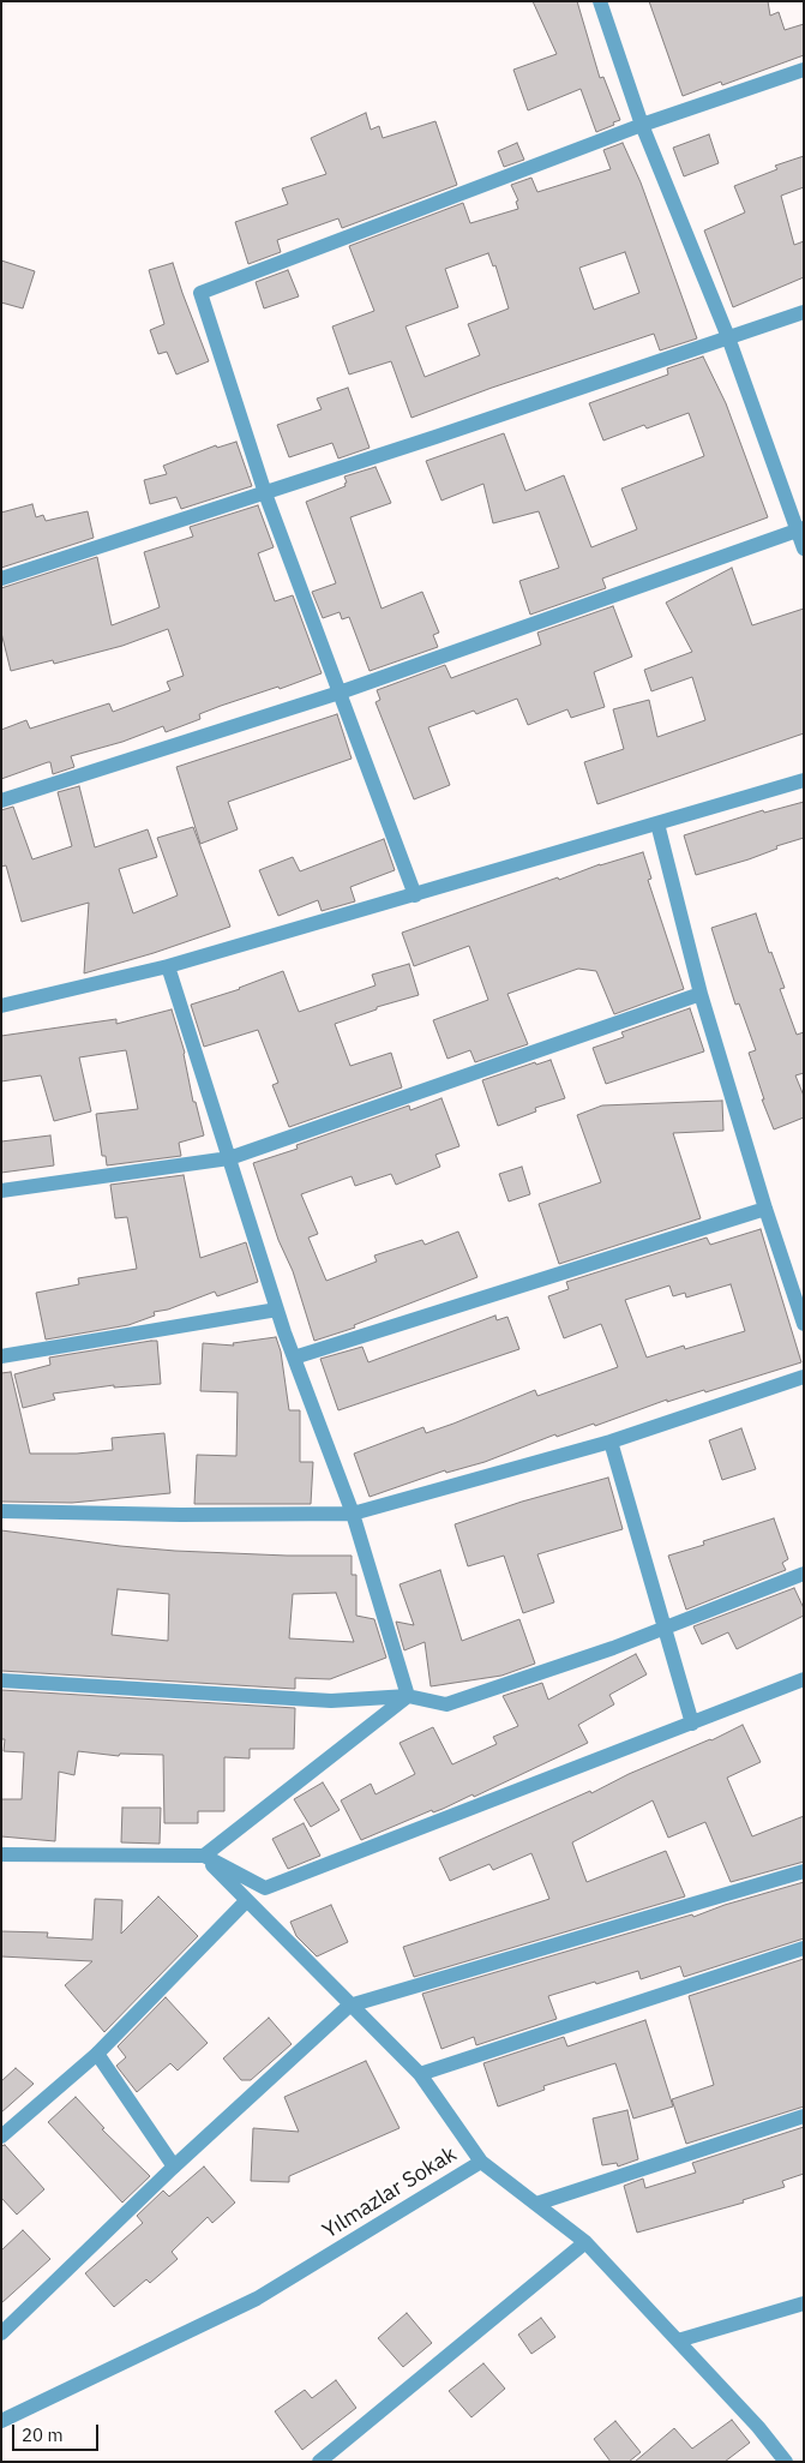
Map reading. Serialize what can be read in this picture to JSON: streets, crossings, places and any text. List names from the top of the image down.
{
  "streets": {
    "street": ["Yılmazlar Sokak"]
  },
  "scale_bar": "20 m"
}
